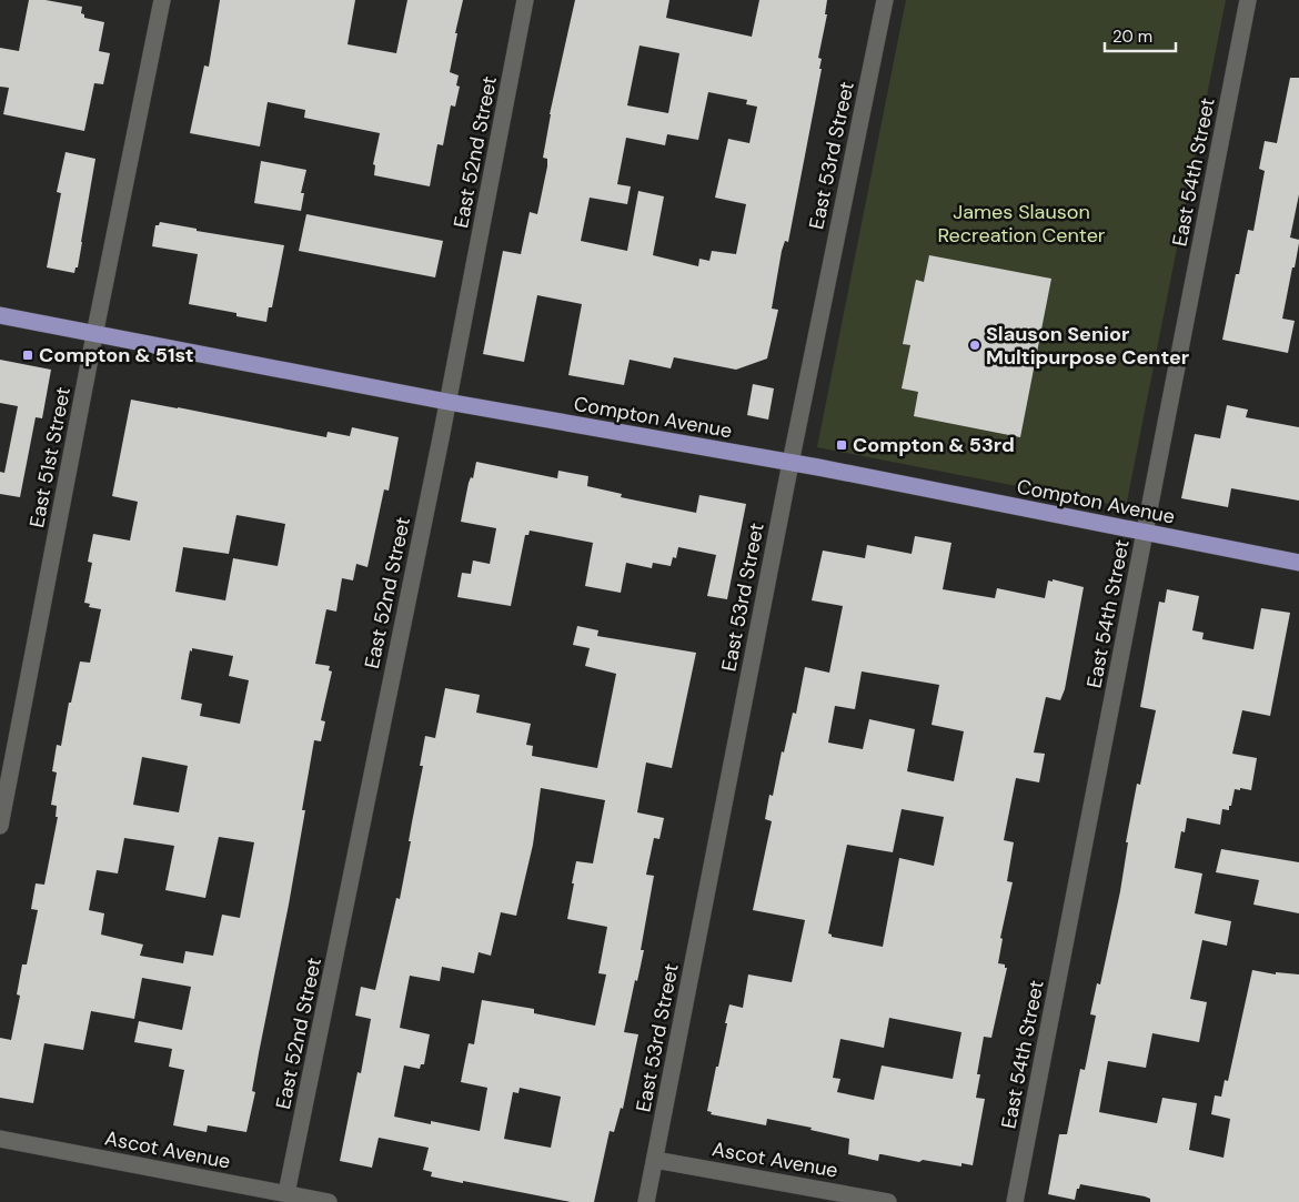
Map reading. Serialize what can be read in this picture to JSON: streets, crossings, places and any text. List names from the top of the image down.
{
  "streets": {
    "main road": ["Compton Avenue"],
    "street": [
      "East 52nd Street",
      "East 53rd Street",
      "East 54th Street",
      "East 51st Street",
      "Ascot Avenue"
    ]
  },
  "crossings": [
    ["East 52nd Street", "Compton Avenue"],
    ["East 52nd Street", "Ascot Avenue"],
    ["East 53rd Street", "Compton Avenue"],
    ["East 53rd Street", "Ascot Avenue"],
    ["East 54th Street", "Compton Avenue"],
    ["Compton Avenue", "East 51st Street"]
  ],
  "parks": ["James Slauson Recreation Center"],
  "places": {
    "other": ["Slauson Senior Multipurpose Center"],
    "transit": ["Compton & 51st", "Compton & 53rd"]
  },
  "scale_bar": "20 m"
}
